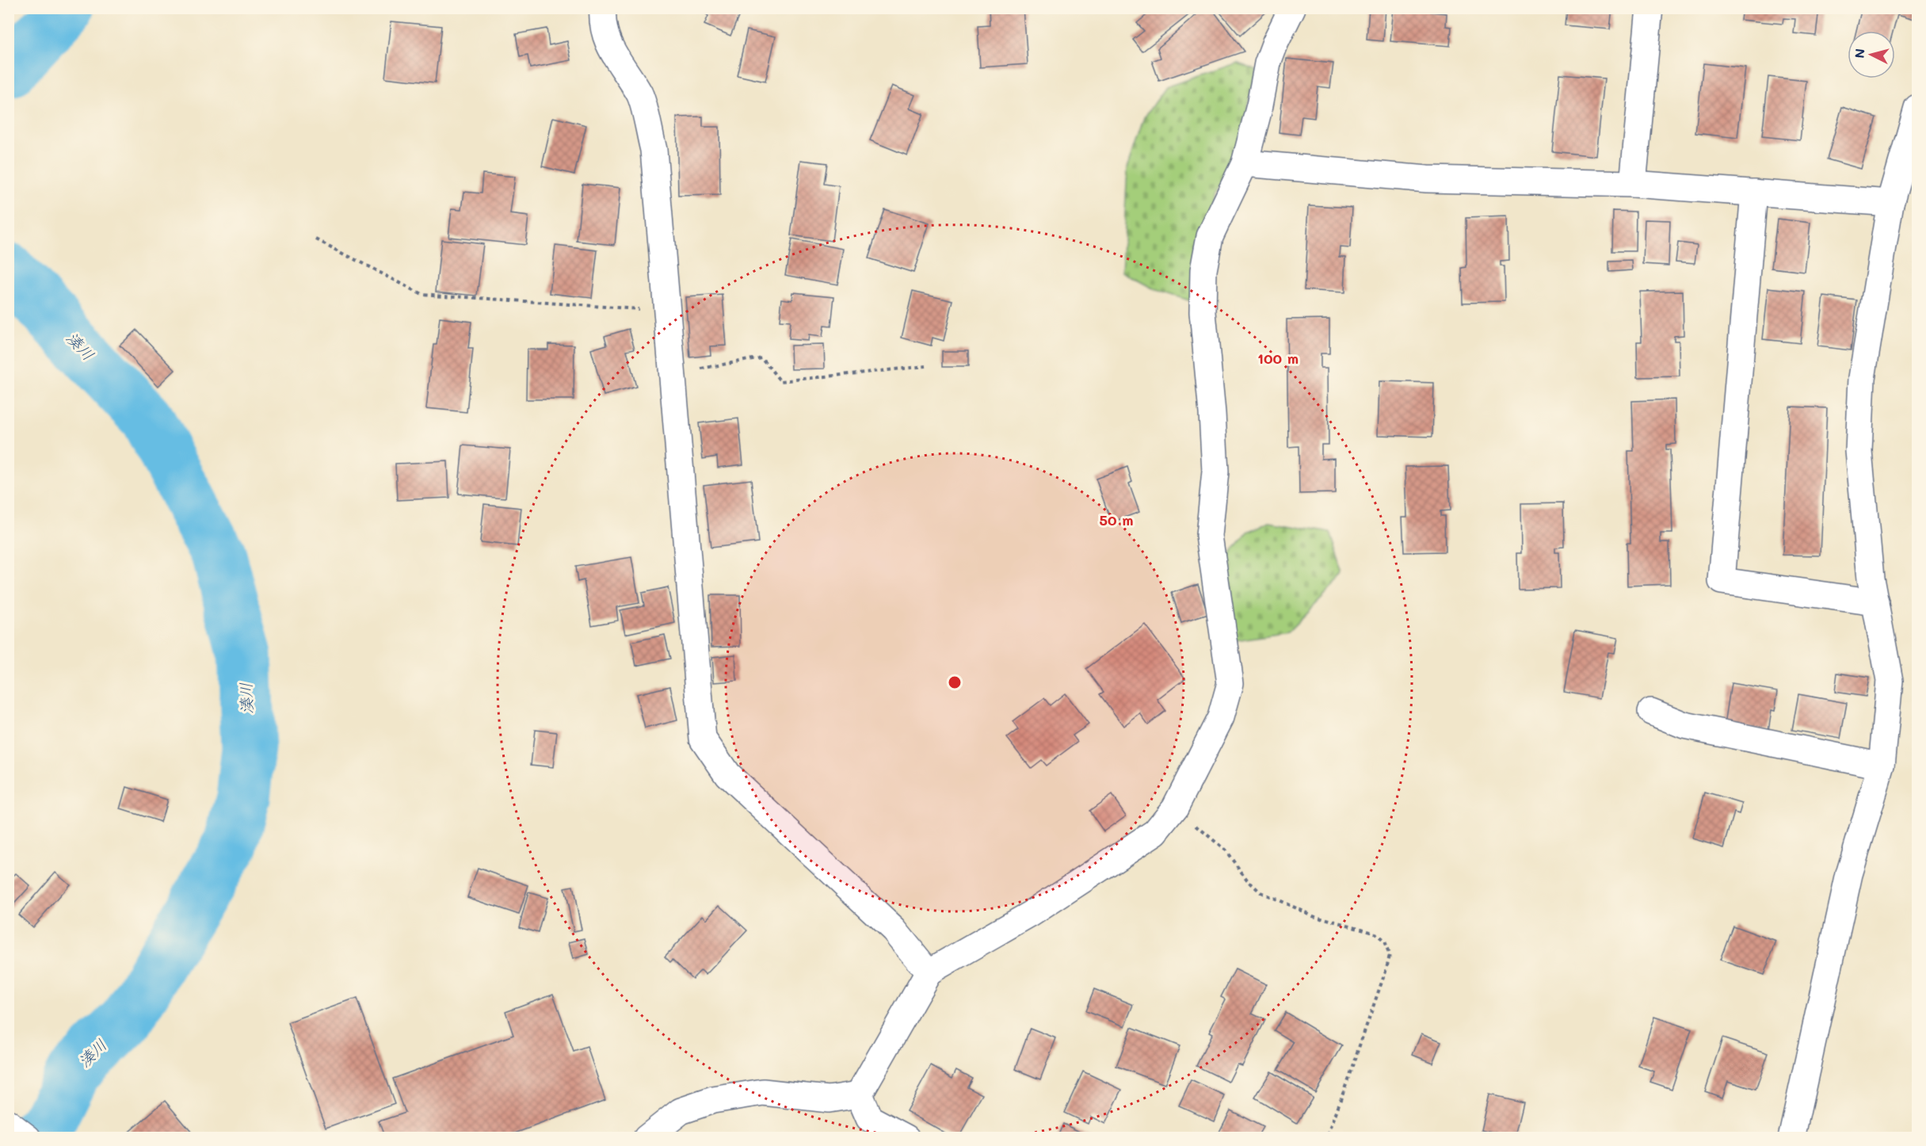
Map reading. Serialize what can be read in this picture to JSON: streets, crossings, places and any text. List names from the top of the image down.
{
  "water": ["湊川"],
  "north": "left",
  "rings": ["100 m", "50 m"]
}
